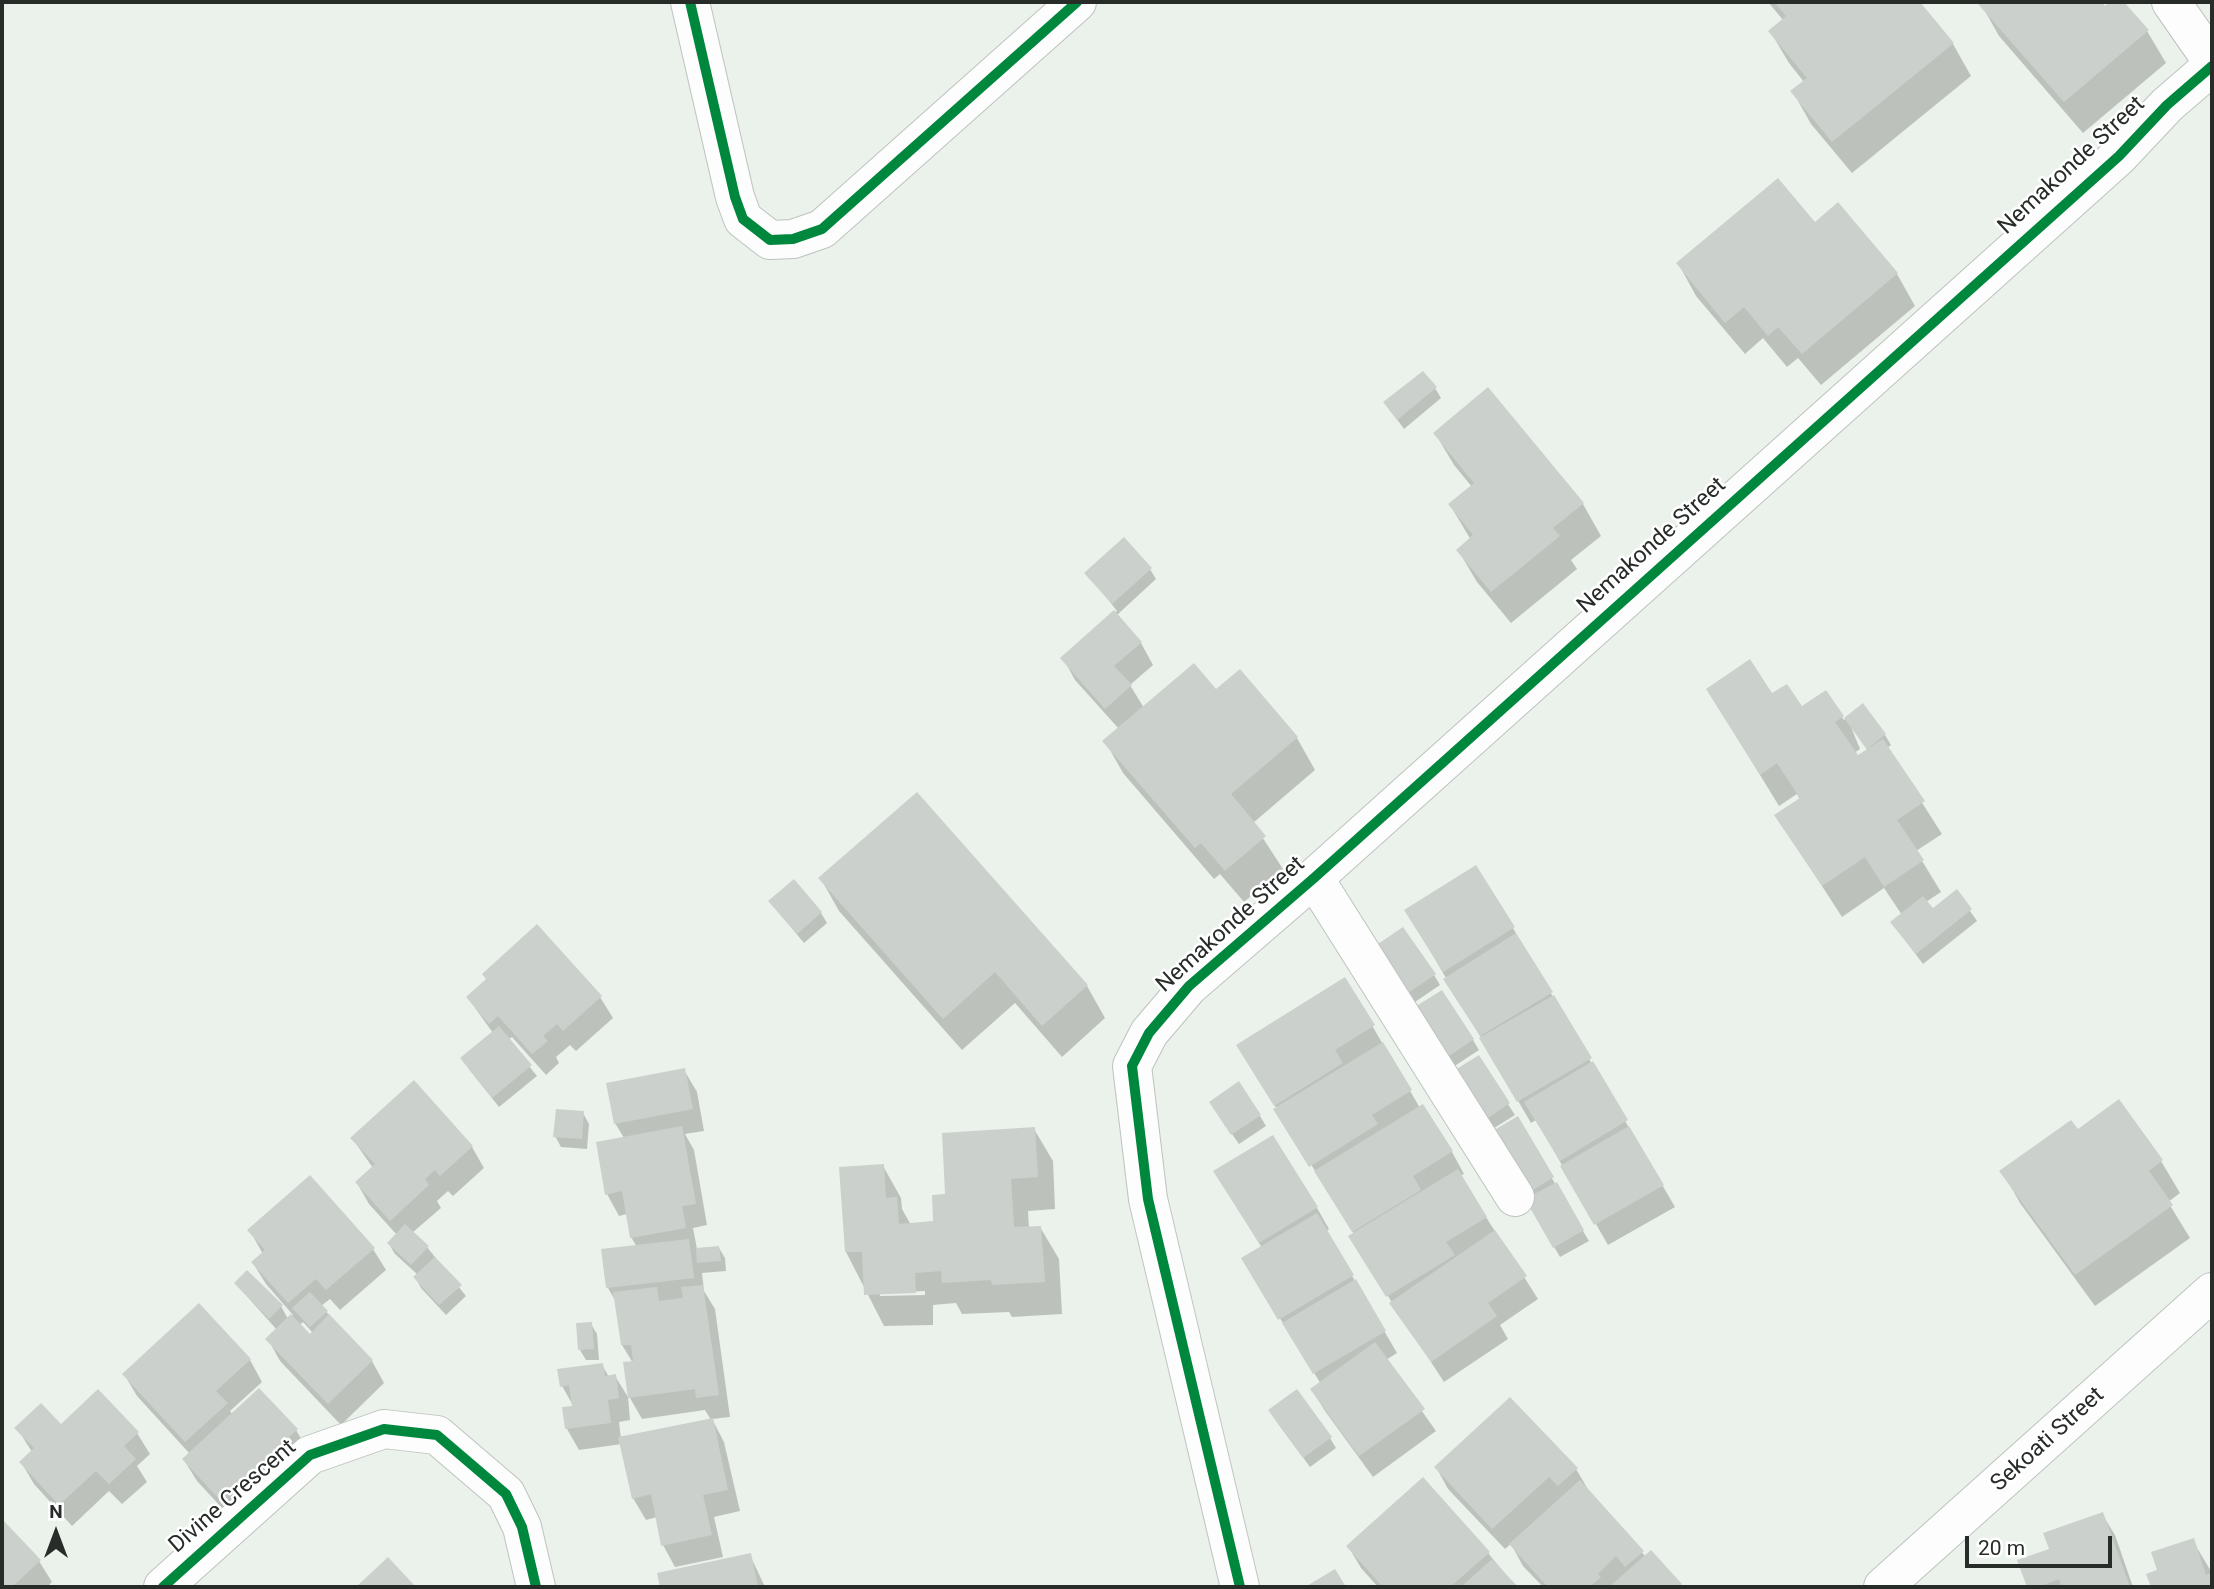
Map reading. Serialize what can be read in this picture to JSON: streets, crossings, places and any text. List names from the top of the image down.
{
  "streets": {
    "street": ["Nemakonde Street", "Sekoati Street", "Divine Crescent"]
  },
  "scale_bar": "20 m",
  "north": "top"
}
